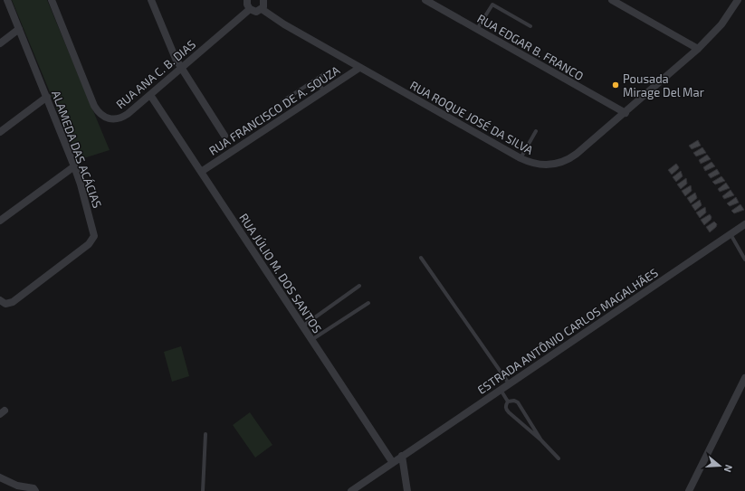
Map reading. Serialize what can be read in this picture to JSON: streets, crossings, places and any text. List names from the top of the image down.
{
  "streets": {
    "street": [
      "RUA EDGAR B. FRANCO",
      "RUA ANA C. B. DIAS",
      "RUA FRANCISCO DE A. SOUZA",
      "RUA ROQUE JOSÉ DA SILVA",
      "ALAMEDA DAS ACÁCIAS",
      "RUA JÚLIO M. DOS SANTOS",
      "ESTRADA ANTÔNIO CARLOS MAGALHÃES"
    ]
  },
  "crossings": [
    ["RUA EDGAR B. FRANCO", "RUA ROQUE JOSÉ DA SILVA"],
    ["RUA ANA C. B. DIAS", "RUA JÚLIO M. DOS SANTOS"],
    ["RUA FRANCISCO DE A. SOUZA", "RUA ROQUE JOSÉ DA SILVA"],
    ["RUA FRANCISCO DE A. SOUZA", "RUA JÚLIO M. DOS SANTOS"],
    ["RUA JÚLIO M. DOS SANTOS", "ESTRADA ANTÔNIO CARLOS MAGALHÃES"]
  ],
  "places": ["Pousada Mirage Del Mar"],
  "north": "right"
}
